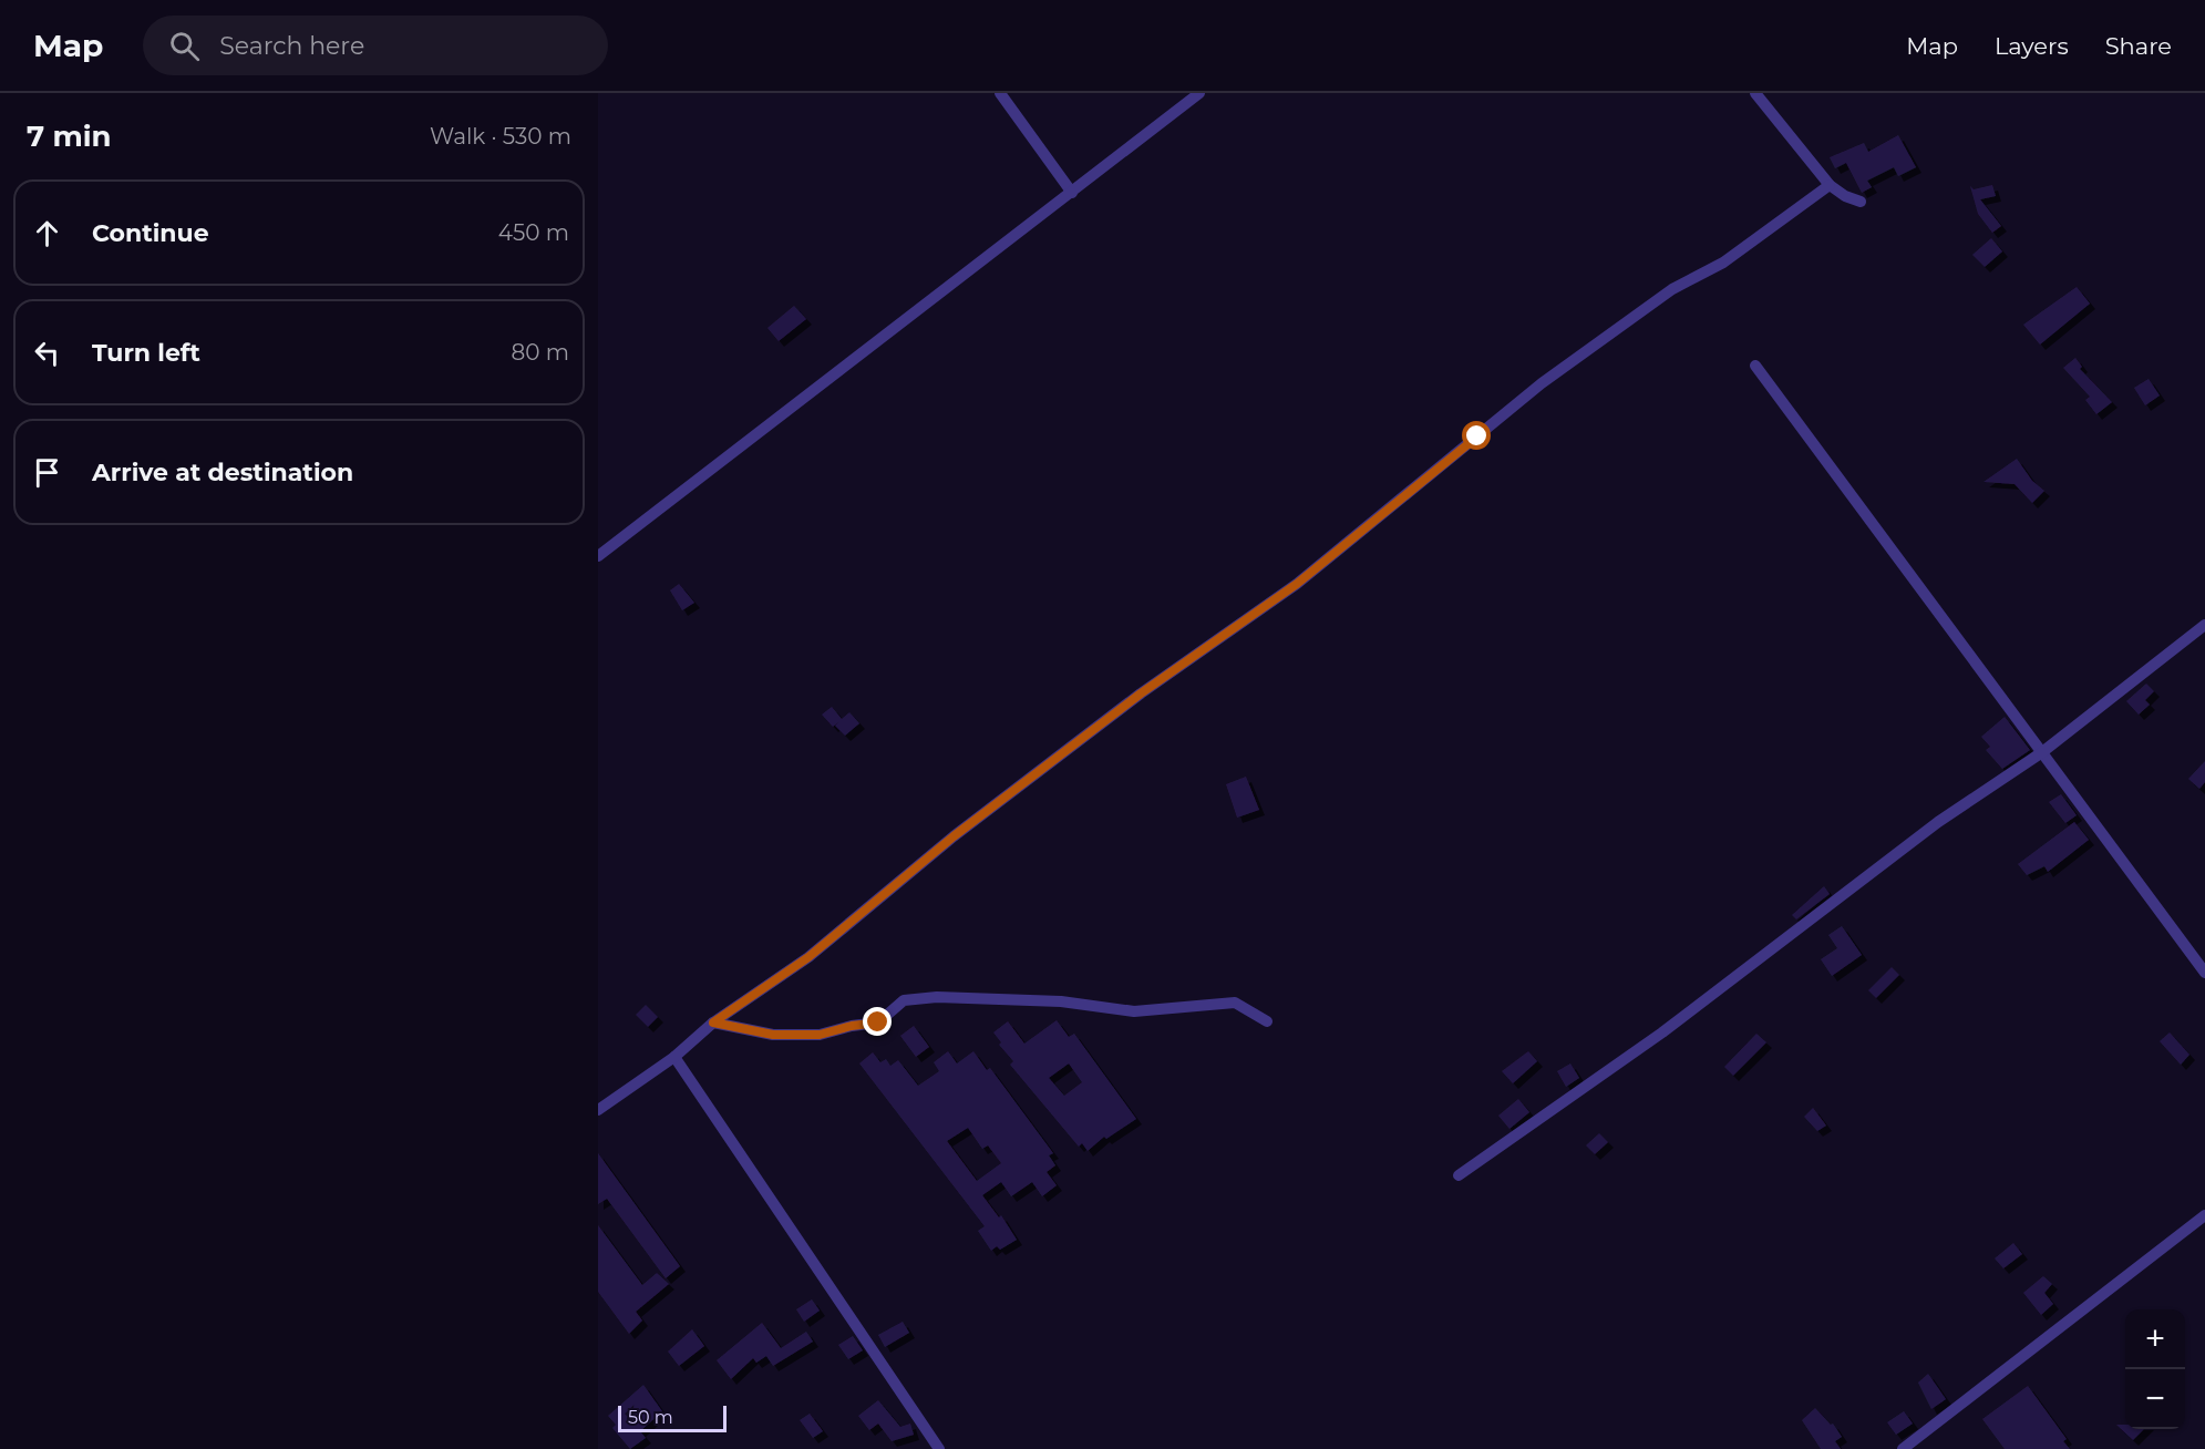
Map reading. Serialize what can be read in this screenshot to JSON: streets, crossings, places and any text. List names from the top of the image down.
{
  "scale_bar": "50 m",
  "page": {
    "header": "Map",
    "search": "Search here",
    "nav": ["Map", "Layers", "Share"],
    "heading": ["7 min", "Walk · 530 m"],
    "list": [
      ["Continue", "450 m"],
      ["Turn left", "80 m"],
      "Arrive at destination"
    ],
    "map_buttons": ["+", "−"],
    "scale": "50 m"
  }
}
